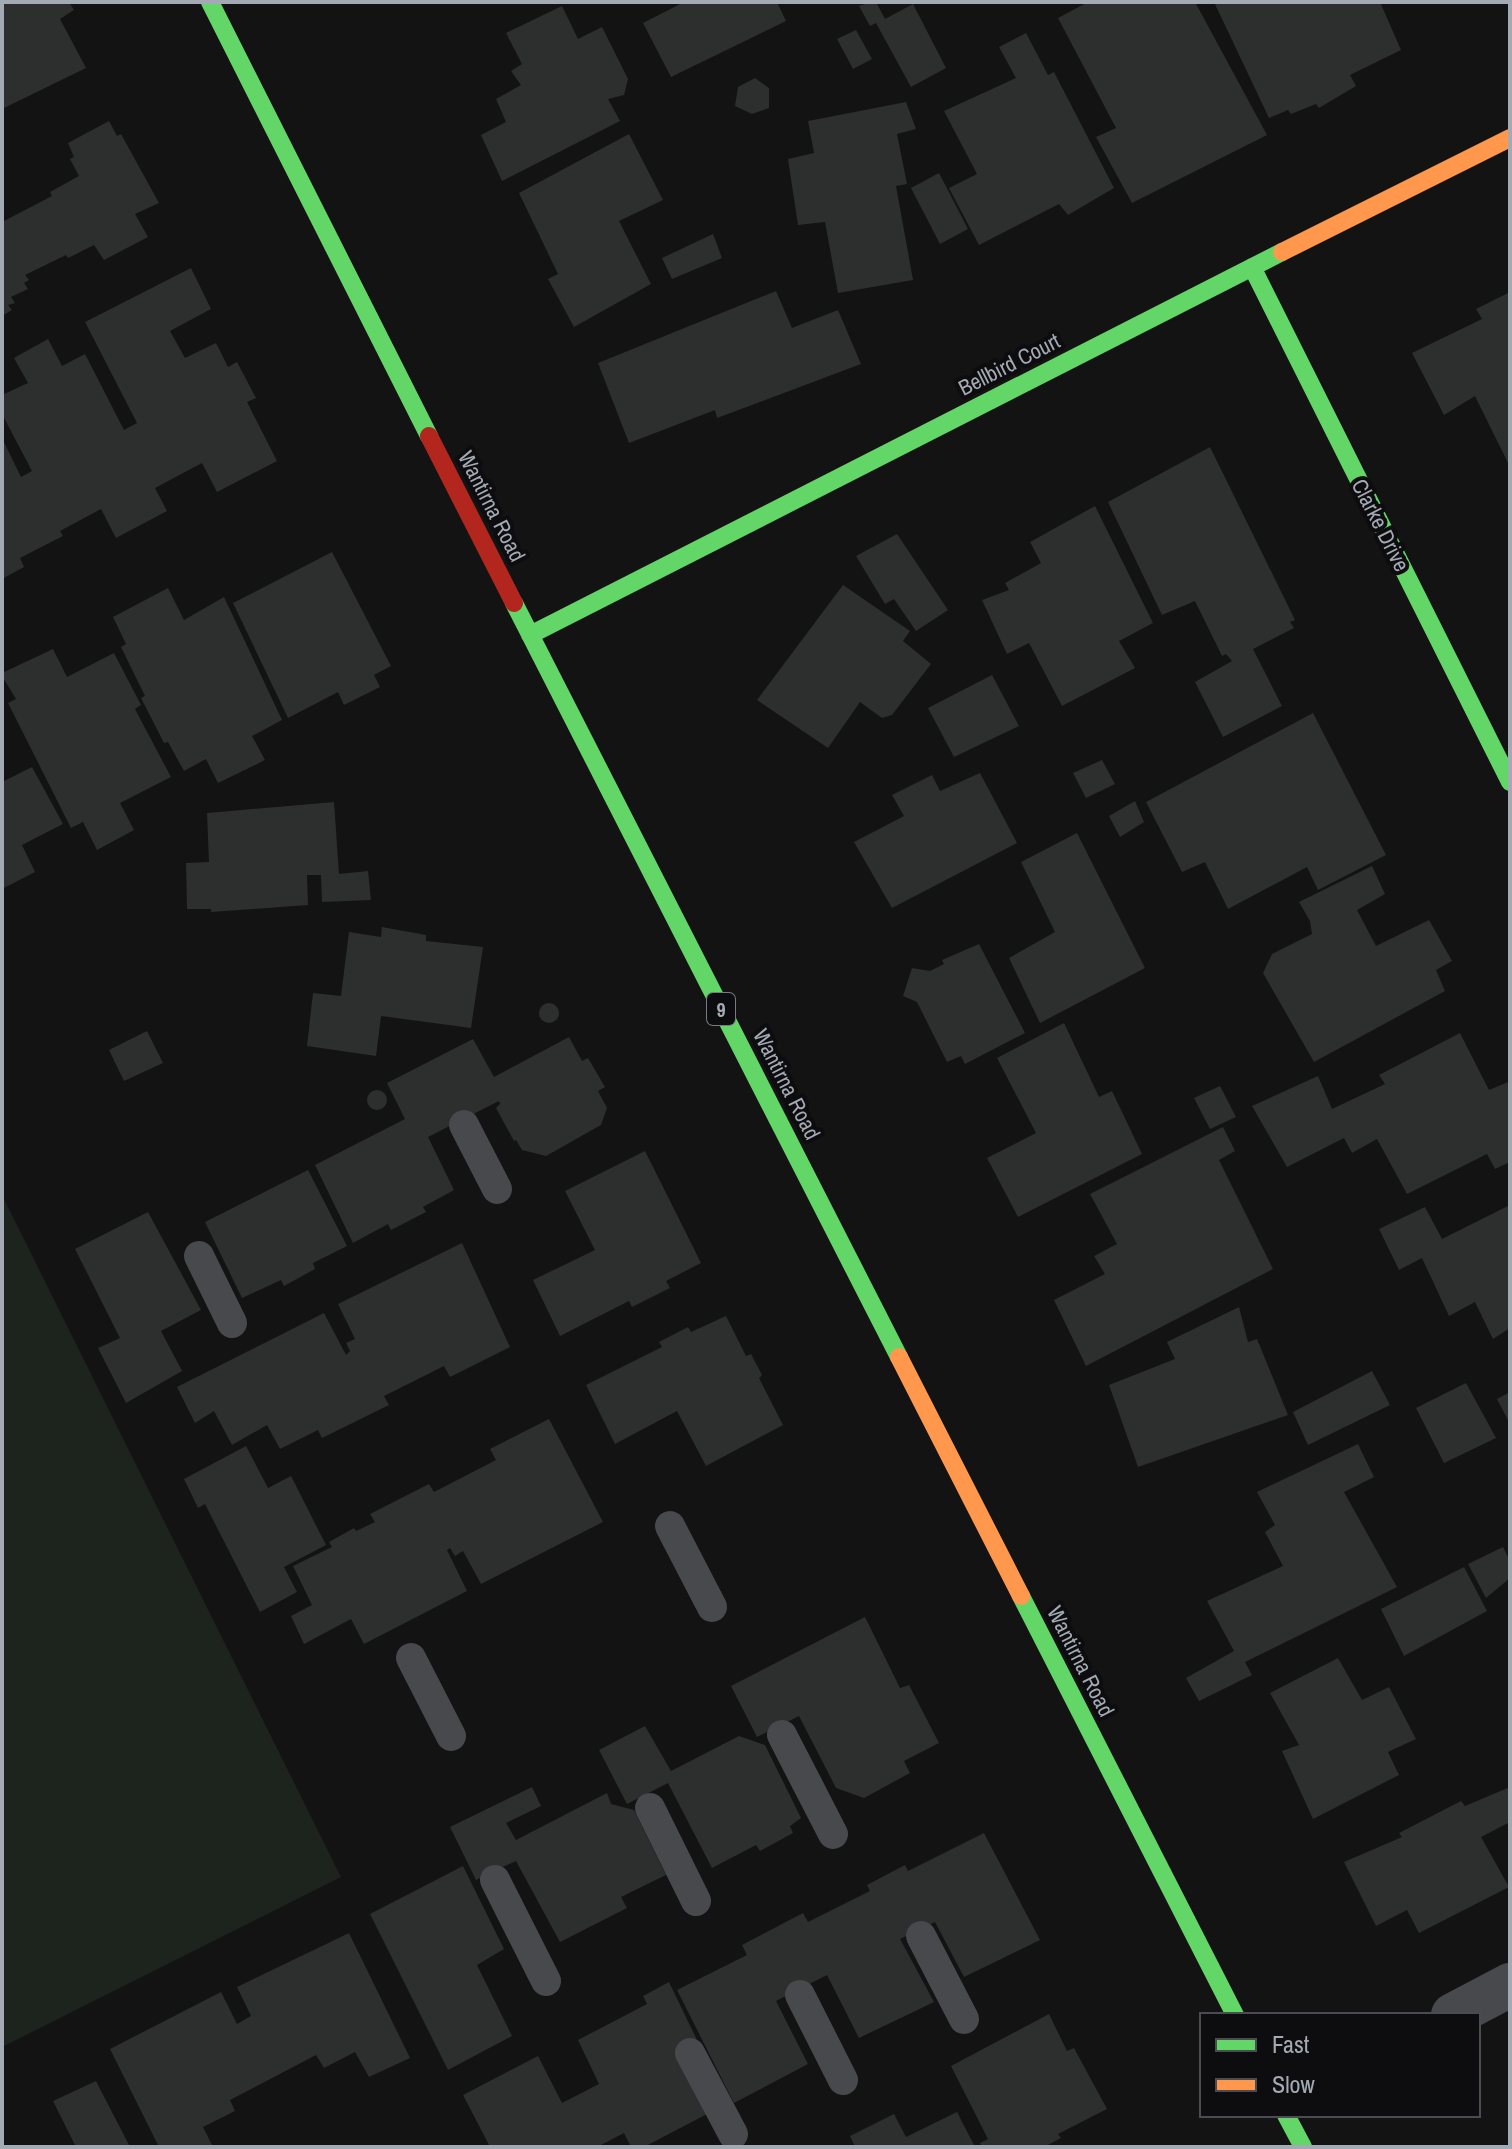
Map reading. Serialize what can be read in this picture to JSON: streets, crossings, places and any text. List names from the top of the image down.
{
  "streets": {
    "main road": [
      "Bellbird Court",
      "Wantirna Road",
      "Clarke Drive",
      "9"
    ]
  },
  "crossings": [
    ["Bellbird Court", "Wantirna Road"],
    ["Bellbird Court", "Clarke Drive"]
  ],
  "legend": ["Fast", "Slow"]
}
